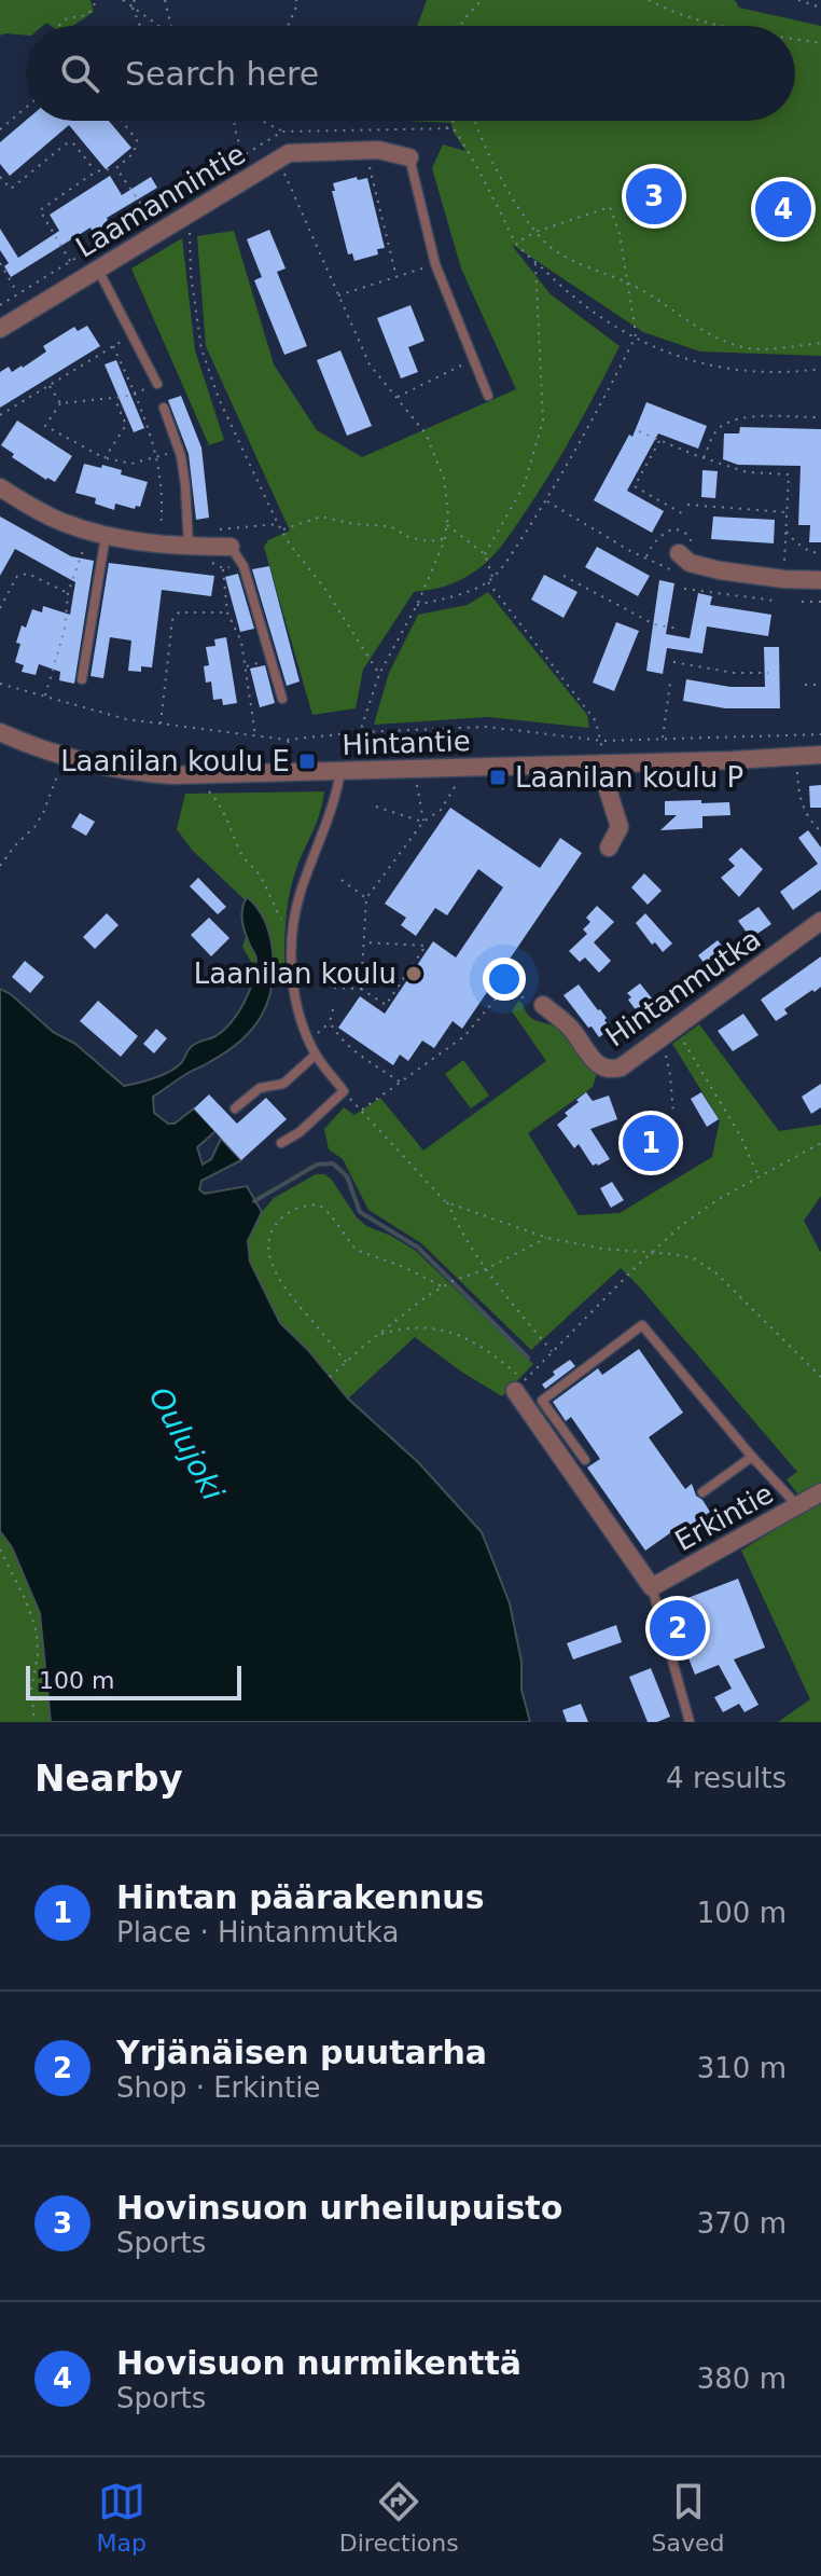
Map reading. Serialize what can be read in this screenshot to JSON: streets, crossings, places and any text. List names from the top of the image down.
{
  "streets": {
    "street": [
      "Laamannintie",
      "Hintantie",
      "Hintanmutka",
      "Erkintie"
    ]
  },
  "water": ["Oulujoki"],
  "places": {
    "transit": ["Laanilan koulu E", "Laanilan koulu P"],
    "other": ["Laanilan koulu"]
  },
  "scale_bar": "100 m",
  "page": {
    "search": "Search here",
    "pins": [
      "3",
      "4",
      "1",
      "2"
    ],
    "scale": "100 m",
    "heading": ["Nearby", "4 results"],
    "list": [
      {
        "mark": "1",
        "name": "Hintan päärakennus",
        "note": "Place · Hintanmutka",
        "value": "100 m"
      },
      {
        "mark": "2",
        "name": "Yrjänäisen puutarha",
        "note": "Shop · Erkintie",
        "value": "310 m"
      },
      {
        "mark": "3",
        "name": "Hovinsuon urheilupuisto",
        "note": "Sports",
        "value": "370 m"
      },
      {
        "mark": "4",
        "name": "Hovisuon nurmikenttä",
        "note": "Sports",
        "value": "380 m"
      }
    ],
    "nav": ["Map", "Directions", "Saved"]
  }
}
